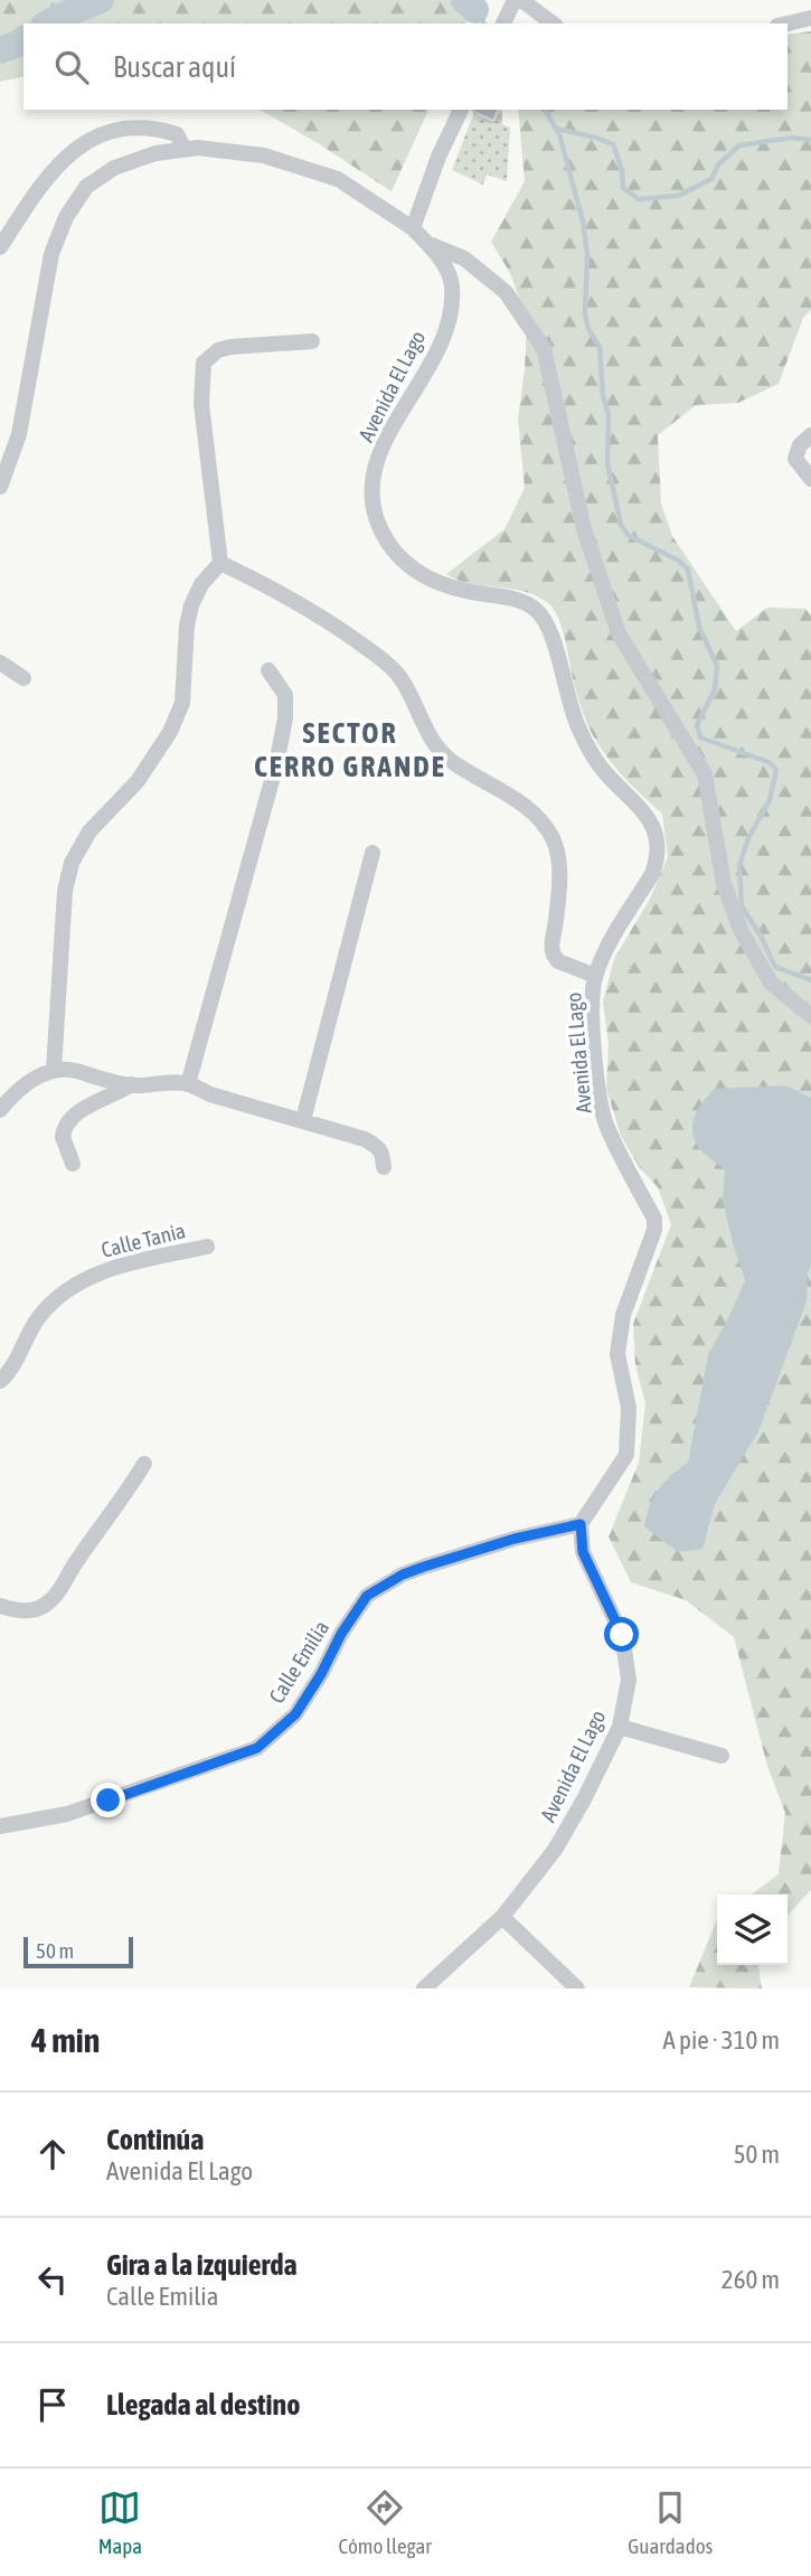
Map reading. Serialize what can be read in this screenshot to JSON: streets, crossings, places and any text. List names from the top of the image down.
{
  "streets": {
    "street": ["Avenida El Lago", "Calle Tania", "Calle Emilia"]
  },
  "crossings": [
    ["Avenida El Lago", "Calle Emilia"]
  ],
  "districts": ["SECTOR CERRO GRANDE"],
  "scale_bar": "50 m",
  "page": {
    "search": "Buscar aquí",
    "scale": "50 m",
    "heading": ["4 min", "A pie · 310 m"],
    "list": [
      ["Continúa", "Avenida El Lago", "50 m"],
      ["Gira a la izquierda", "Calle Emilia", "260 m"],
      "Llegada al destino"
    ],
    "nav": ["Mapa", "Cómo llegar", "Guardados"]
  }
}
